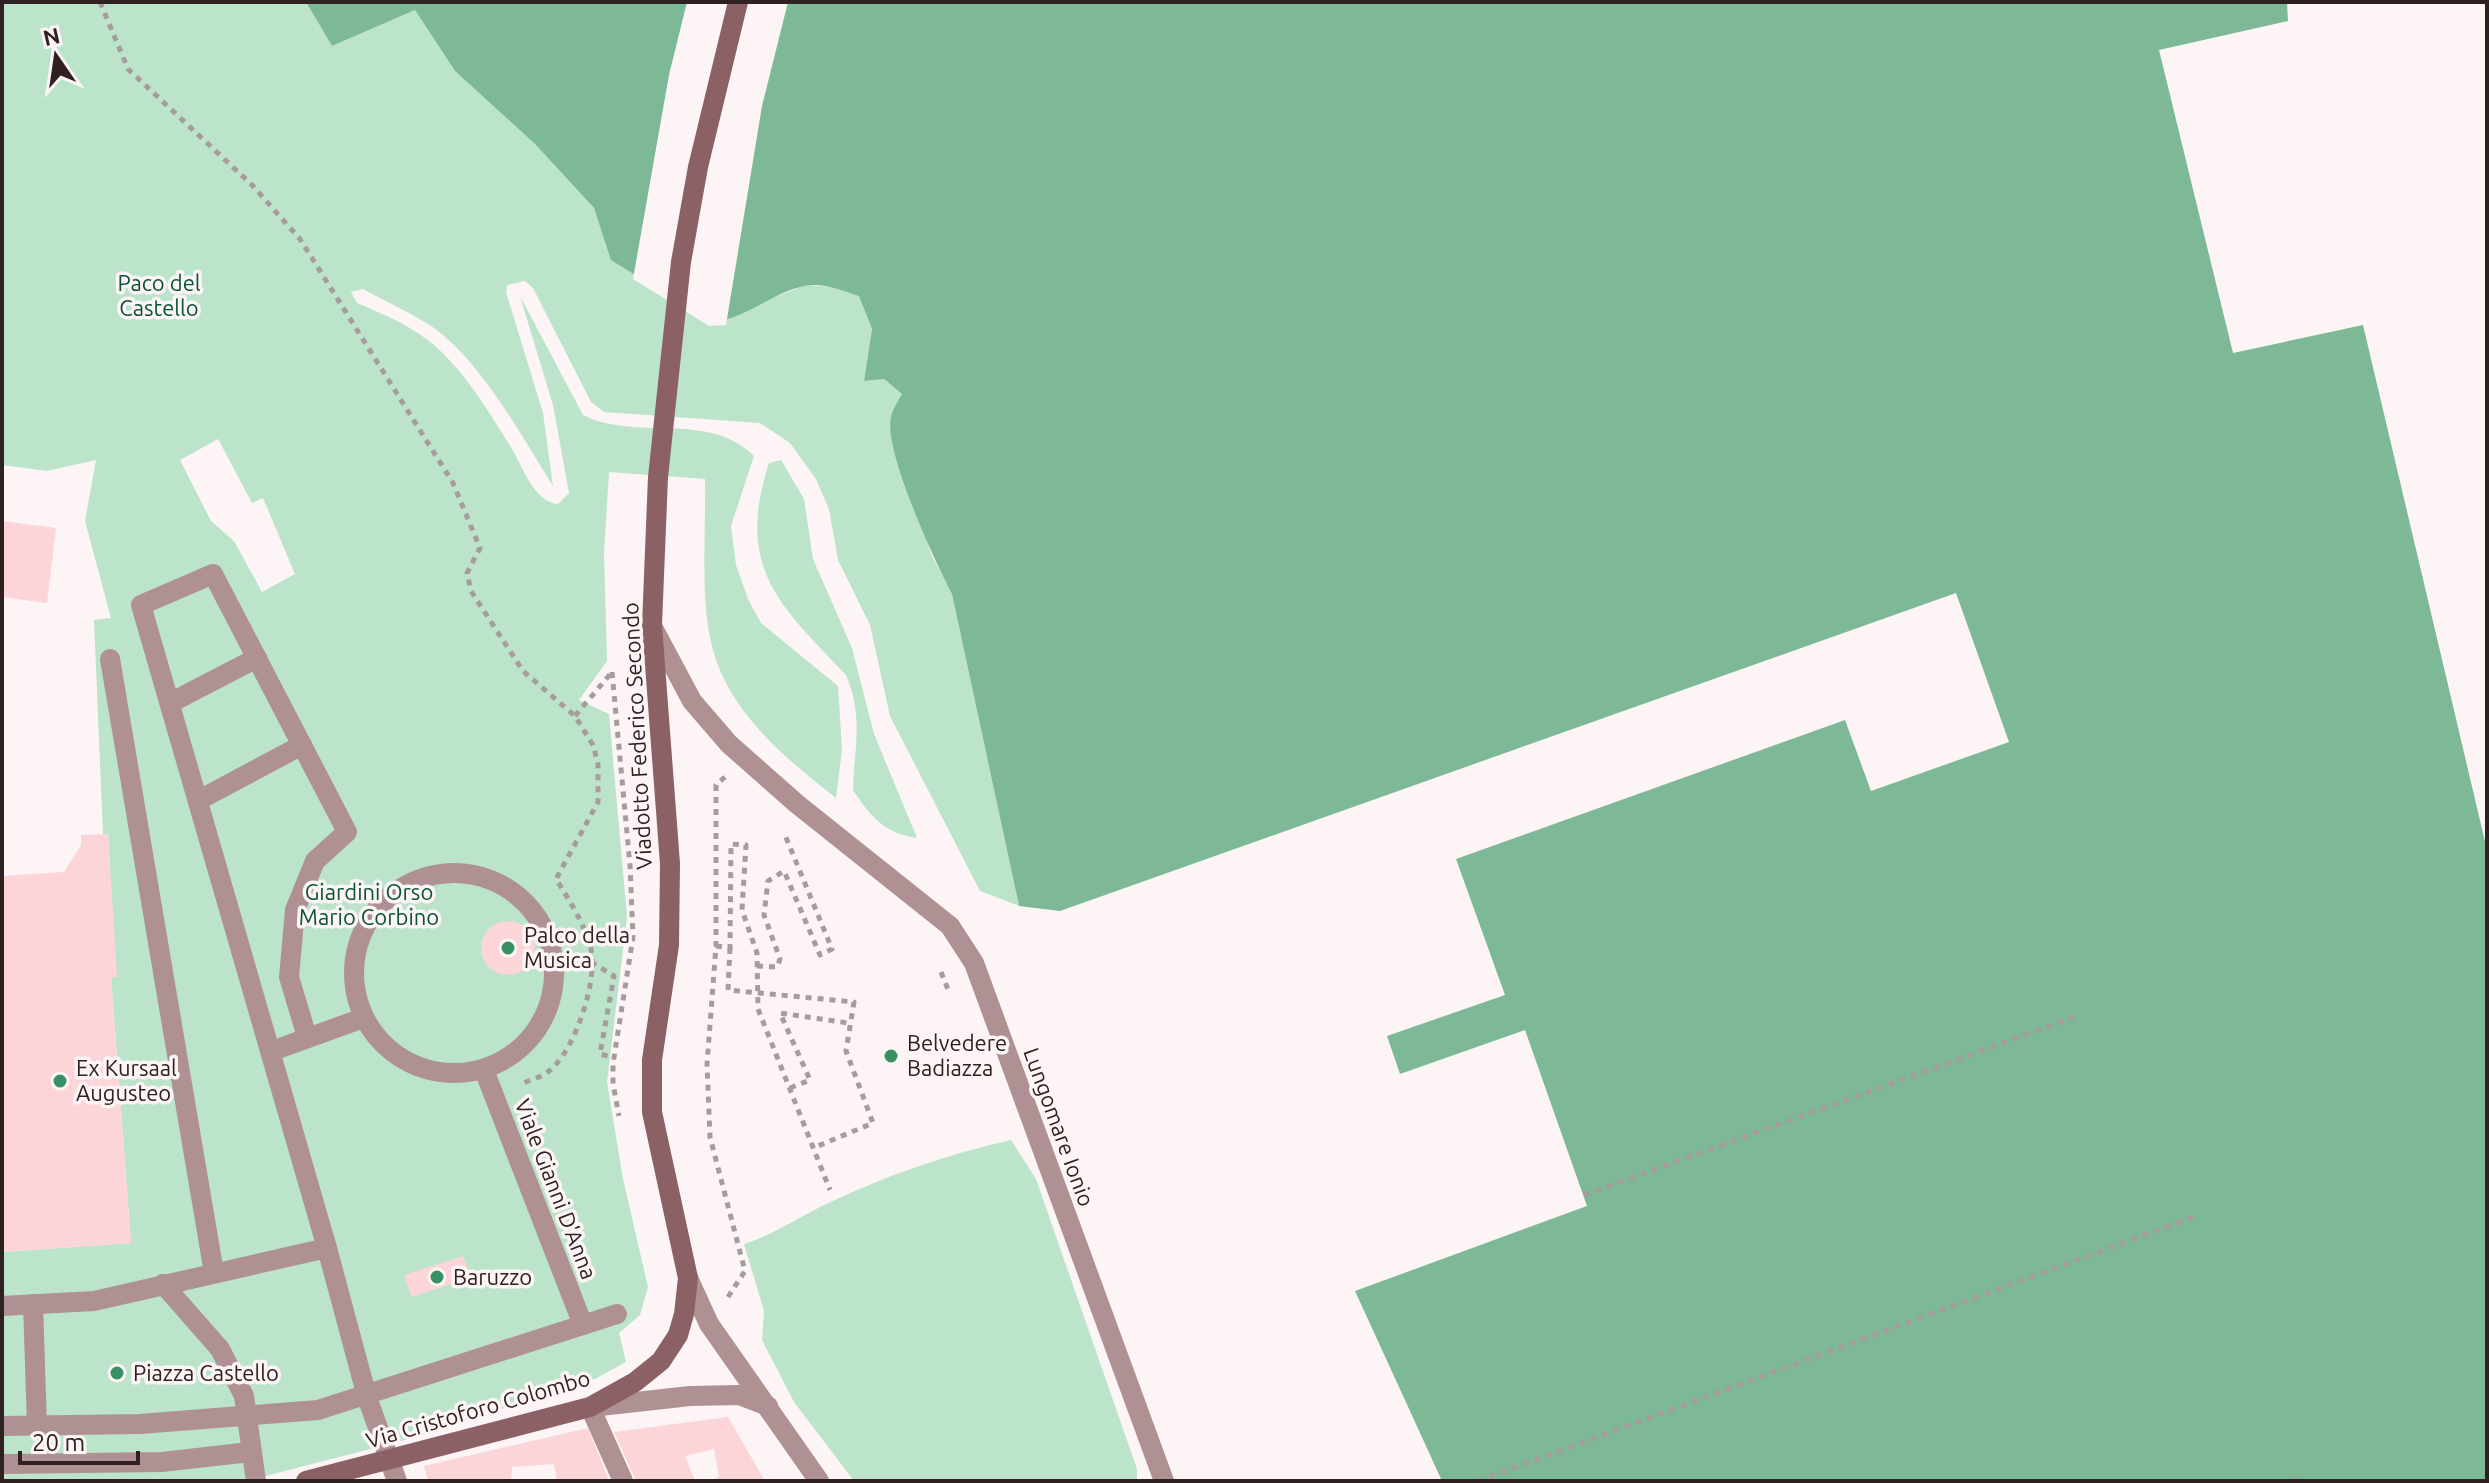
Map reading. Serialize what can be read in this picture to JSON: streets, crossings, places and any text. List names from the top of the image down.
{
  "streets": {
    "main road": ["Viadotto Federico Secondo", "Via Cristoforo Colombo"],
    "street": ["Lungomare Ionio", "Viale Gianni D'Anna"]
  },
  "crossings": [
    ["Viadotto Federico Secondo", "Lungomare Ionio"],
    ["Viadotto Federico Secondo", "Via Cristoforo Colombo"]
  ],
  "parks": ["Paco del Castello", "Giardini Orso Mario Corbino"],
  "places": [
    "Palco della Musica",
    "Belvedere Badiazza",
    "Ex Kursaal Augusteo",
    "Baruzzo",
    "Piazza Castello"
  ],
  "scale_bar": "20 m",
  "north": "top"
}
